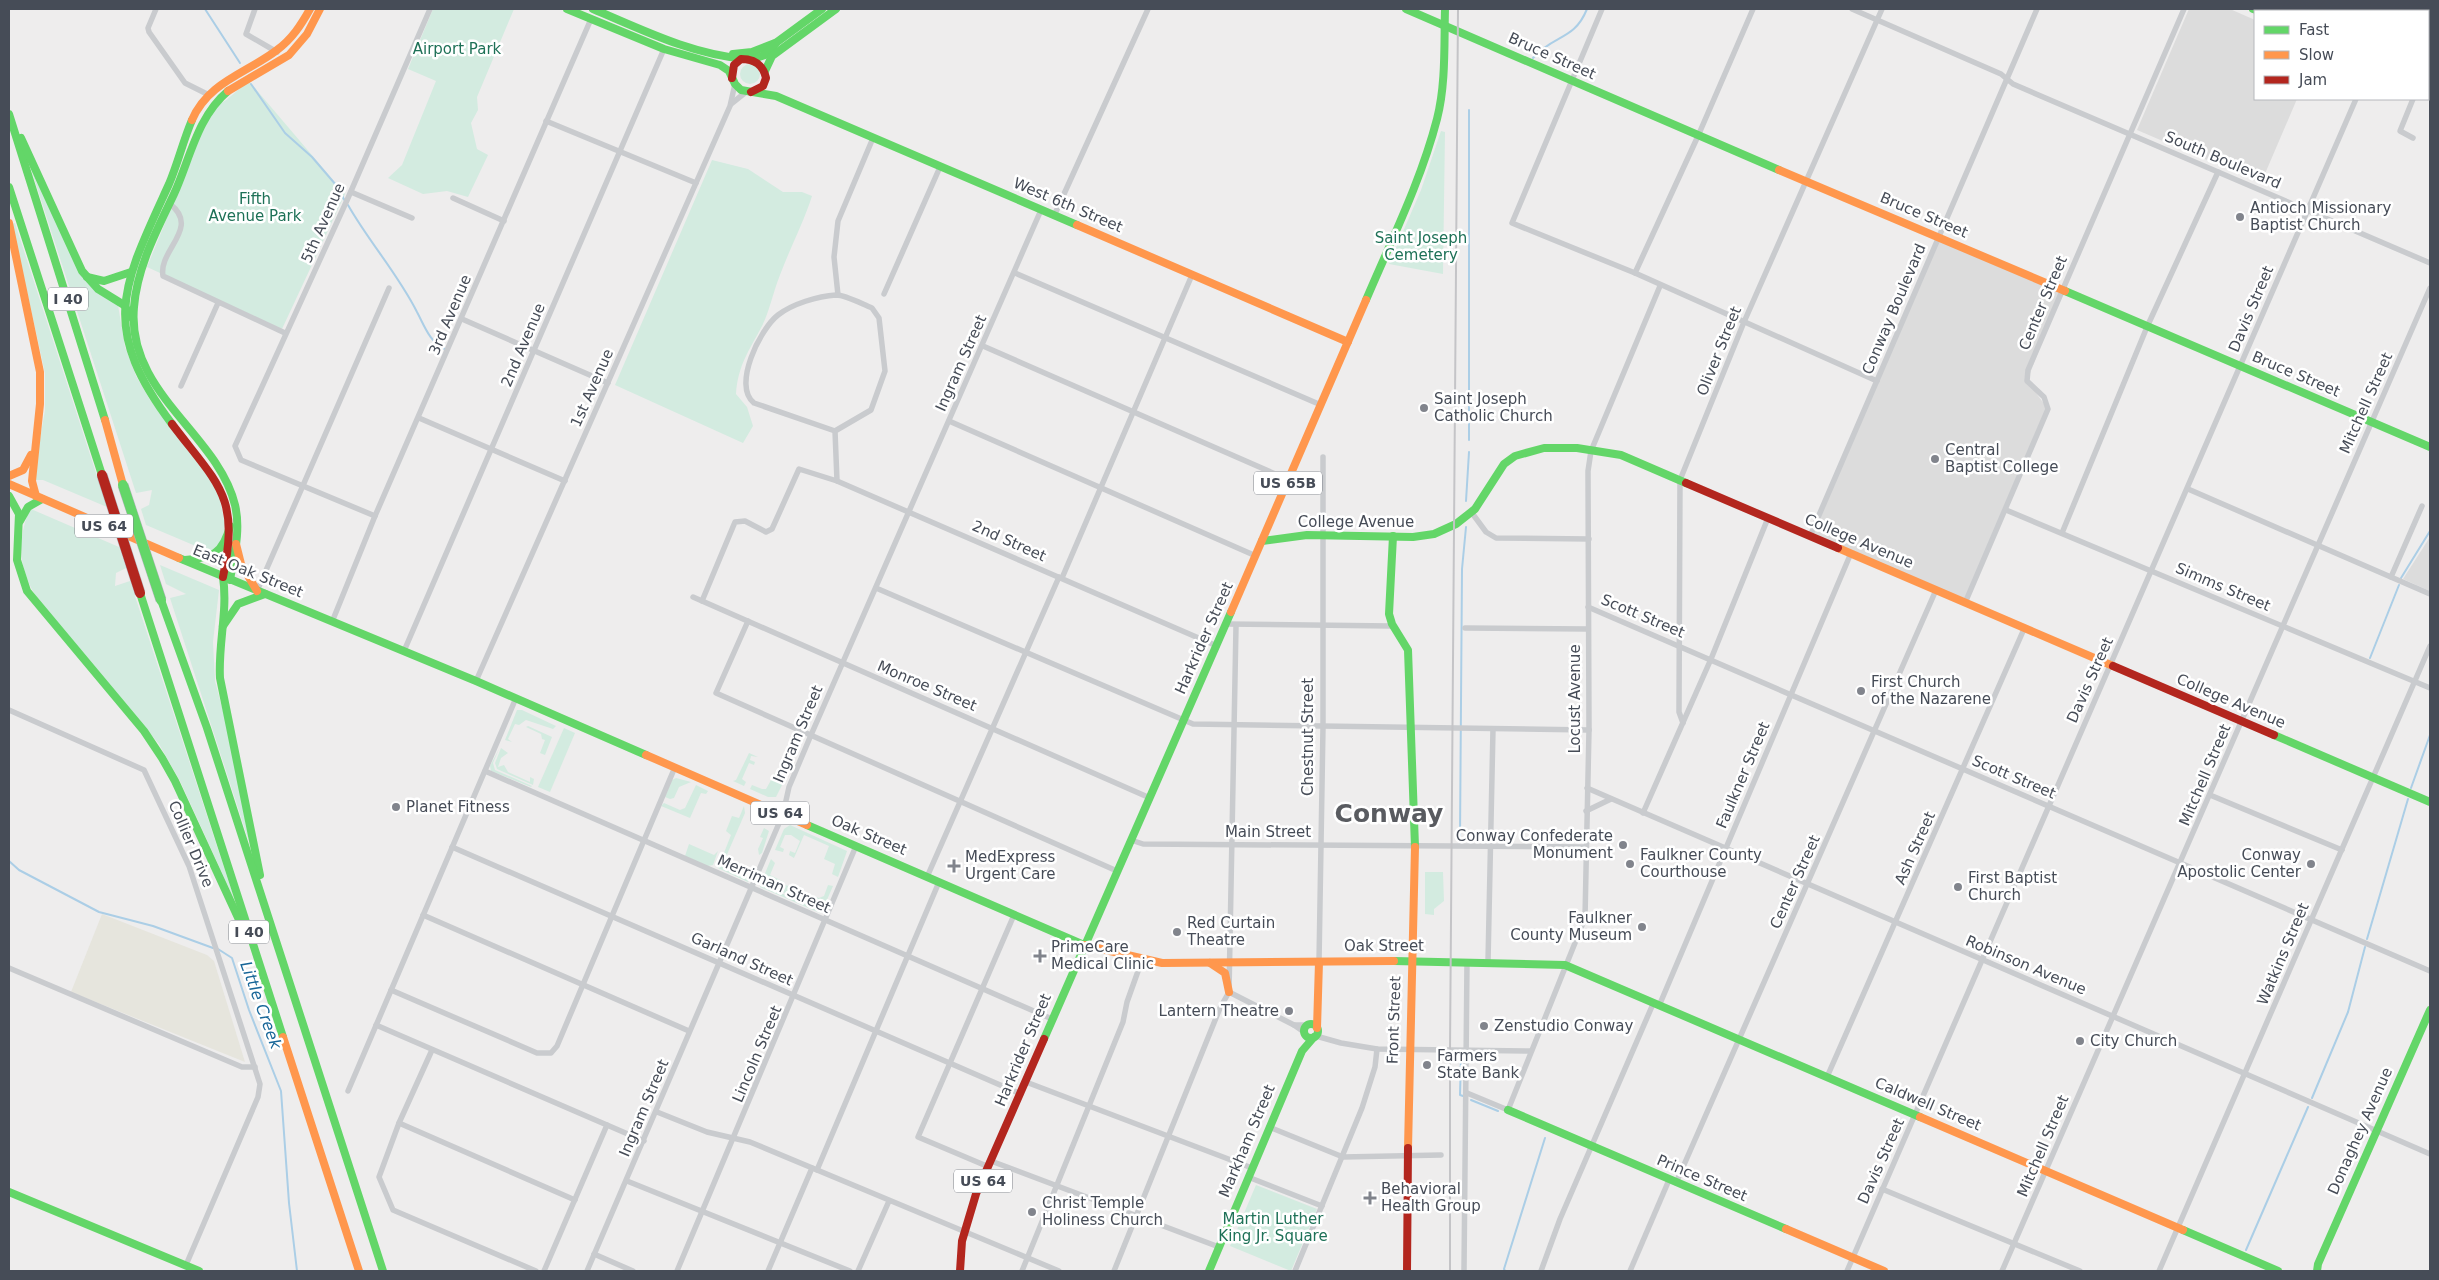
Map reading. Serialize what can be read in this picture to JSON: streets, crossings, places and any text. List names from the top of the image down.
{
  "streets": {
    "main road": [
      "Bruce Street",
      "West 6th Street",
      "I 40",
      "US 65B",
      "College Avenue",
      "US 64",
      "East Oak Street",
      "Harkrider Street",
      "Chestnut Street",
      "Oak Street",
      "Front Street",
      "Caldwell Street",
      "Donaghey Avenue",
      "Markham Street",
      "Prince Street"
    ],
    "street": [
      "South Boulevard",
      "5th Avenue",
      "Center Street",
      "Conway Boulevard",
      "Davis Street",
      "3rd Avenue",
      "2nd Avenue",
      "Oliver Street",
      "Ingram Street",
      "1st Avenue",
      "Mitchell Street",
      "2nd Street",
      "Simms Street",
      "Scott Street",
      "Monroe Street",
      "Locust Avenue",
      "Faulkner Street",
      "Main Street",
      "Collier Drive",
      "Ash Street",
      "Merriman Street",
      "Watkins Street",
      "Garland Street",
      "Robinson Avenue",
      "Lincoln Street"
    ]
  },
  "crossings": [
    ["Bruce Street", "Center Street"],
    ["Bruce Street", "Conway Boulevard"],
    ["Bruce Street", "Davis Street"],
    ["Bruce Street", "Oliver Street"],
    ["Bruce Street", "Mitchell Street"],
    ["Bruce Street", "Harkrider Street"],
    ["South Boulevard", "Center Street"],
    ["South Boulevard", "Conway Boulevard"],
    ["South Boulevard", "Davis Street"],
    ["South Boulevard", "Oliver Street"],
    ["West 6th Street", "Ingram Street"],
    ["West 6th Street", "1st Avenue"],
    ["West 6th Street", "Harkrider Street"],
    ["Center Street", "College Avenue"],
    ["Center Street", "Simms Street"],
    ["Center Street", "Scott Street"],
    ["Center Street", "Robinson Avenue"],
    ["Center Street", "Caldwell Street"],
    ["Center Street", "Prince Street"],
    ["Conway Boulevard", "College Avenue"],
    ["Davis Street", "College Avenue"],
    ["Davis Street", "Simms Street"],
    ["Davis Street", "Scott Street"],
    ["Davis Street", "Robinson Avenue"],
    ["Davis Street", "Caldwell Street"],
    ["Davis Street", "Prince Street"],
    ["3rd Avenue", "East Oak Street"],
    ["2nd Avenue", "East Oak Street"],
    ["Oliver Street", "College Avenue"],
    ["Oliver Street", "Scott Street"],
    ["Ingram Street", "2nd Street"],
    ["Ingram Street", "Monroe Street"],
    ["Ingram Street", "Oak Street"],
    ["Ingram Street", "Merriman Street"],
    ["Ingram Street", "Garland Street"],
    ["1st Avenue", "East Oak Street"],
    ["1st Avenue", "Oak Street"],
    ["Mitchell Street", "College Avenue"],
    ["Mitchell Street", "Simms Street"],
    ["Mitchell Street", "Scott Street"],
    ["Mitchell Street", "Robinson Avenue"],
    ["Mitchell Street", "Caldwell Street"],
    ["College Avenue", "Harkrider Street"],
    ["College Avenue", "Locust Avenue"],
    ["College Avenue", "Chestnut Street"],
    ["College Avenue", "Faulkner Street"],
    ["College Avenue", "Ash Street"],
    ["College Avenue", "Watkins Street"],
    ["2nd Street", "Harkrider Street"],
    ["2nd Street", "Monroe Street"],
    ["East Oak Street", "Oak Street"],
    ["Simms Street", "Watkins Street"],
    ["Scott Street", "Locust Avenue"],
    ["Scott Street", "Faulkner Street"],
    ["Scott Street", "Ash Street"],
    ["Scott Street", "Watkins Street"],
    ["Harkrider Street", "Monroe Street"],
    ["Harkrider Street", "Main Street"],
    ["Harkrider Street", "Oak Street"],
    ["Harkrider Street", "Merriman Street"],
    ["Harkrider Street", "Garland Street"],
    ["Locust Avenue", "Main Street"],
    ["Locust Avenue", "Oak Street"],
    ["Locust Avenue", "Robinson Avenue"],
    ["Locust Avenue", "Caldwell Street"],
    ["Locust Avenue", "Prince Street"],
    ["Chestnut Street", "Main Street"],
    ["Chestnut Street", "Oak Street"],
    ["Chestnut Street", "Markham Street"],
    ["Faulkner Street", "Robinson Avenue"],
    ["Faulkner Street", "Caldwell Street"],
    ["Faulkner Street", "Prince Street"],
    ["Main Street", "Front Street"],
    ["Oak Street", "Front Street"],
    ["Oak Street", "Lincoln Street"],
    ["Oak Street", "Caldwell Street"],
    ["Ash Street", "Robinson Avenue"],
    ["Ash Street", "Caldwell Street"],
    ["Merriman Street", "Lincoln Street"],
    ["Watkins Street", "Robinson Avenue"],
    ["Watkins Street", "Caldwell Street"],
    ["Garland Street", "Lincoln Street"],
    ["Robinson Avenue", "Donaghey Avenue"]
  ],
  "districts": ["Conway"],
  "water": ["Little Creek"],
  "parks": [
    "Airport Park",
    "Fifth Avenue Park",
    "Saint Joseph Cemetery",
    "Martin Luther King Jr. Square"
  ],
  "places": {
    "other": [
      "Antioch Missionary Baptist Church",
      "Saint Joseph Catholic Church",
      "Central Baptist College",
      "First Church of the Nazarene",
      "Planet Fitness",
      "Conway Confederate Monument",
      "Faulkner County Courthouse",
      "Conway Apostolic Center",
      "First Baptist Church",
      "Faulkner County Museum",
      "Red Curtain Theatre",
      "Lantern Theatre",
      "Zenstudio Conway",
      "City Church",
      "Farmers State Bank",
      "Christ Temple Holiness Church"
    ],
    "health": ["MedExpress Urgent Care", "PrimeCare Medical Clinic", "Behavioral Health Group"]
  },
  "legend": ["Fast", "Slow", "Jam"]
}
